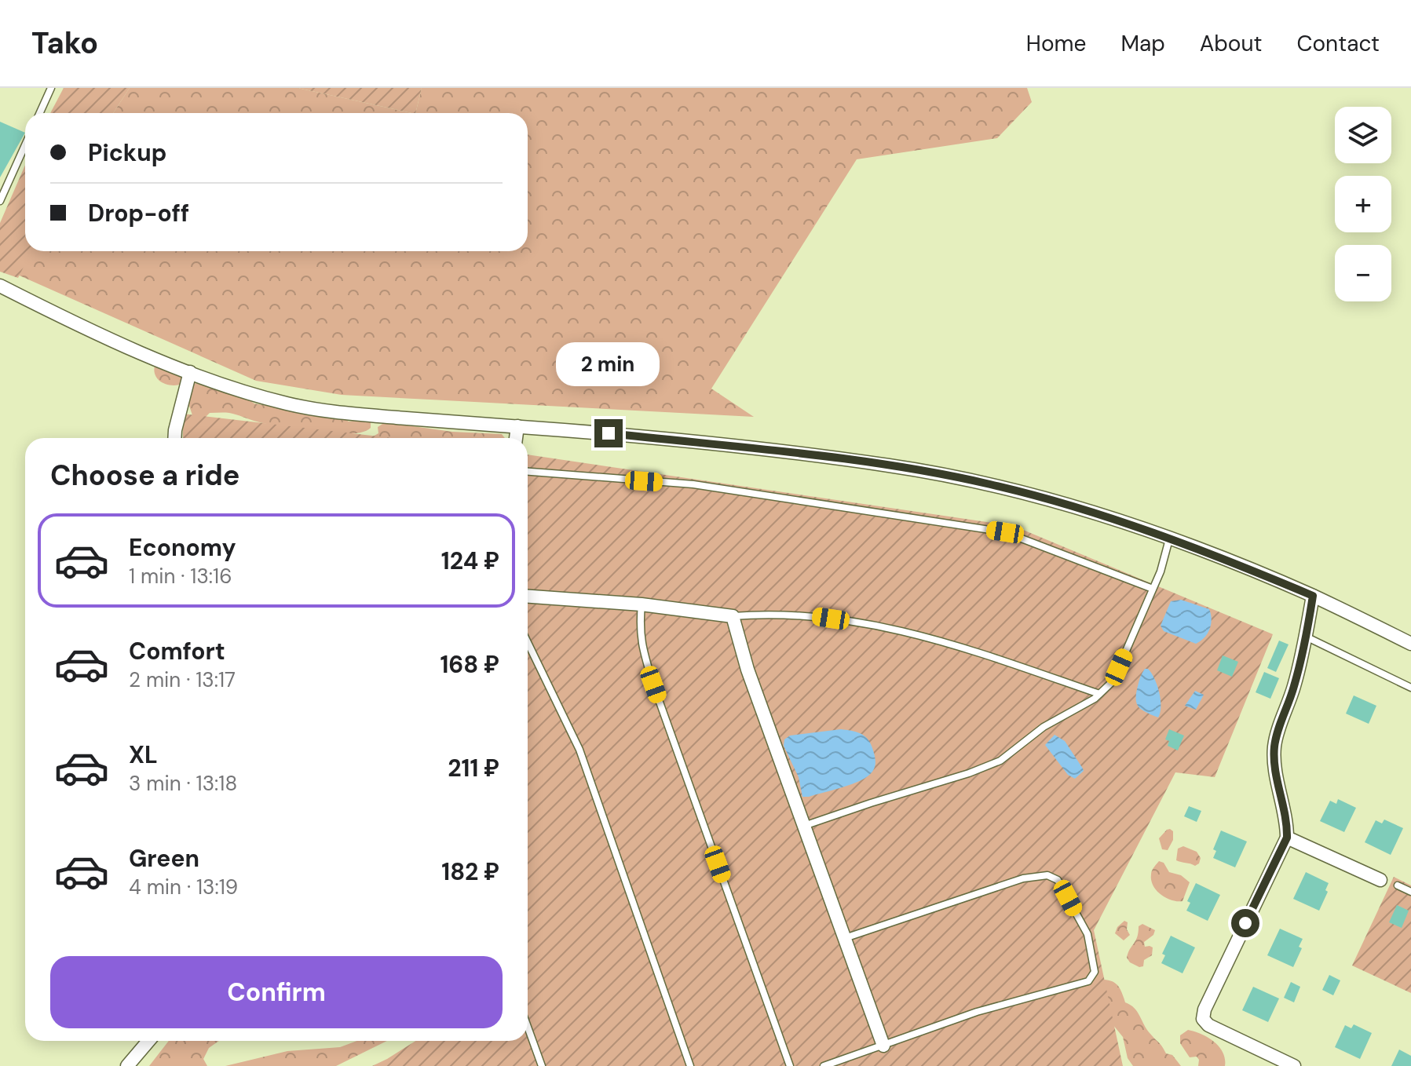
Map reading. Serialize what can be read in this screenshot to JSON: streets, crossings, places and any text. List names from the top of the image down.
{
  "page": {
    "header": "Tako",
    "nav": [
      "Home",
      "Map",
      "About",
      "Contact"
    ],
    "map_buttons": ["+", "−"],
    "banner": ["Pickup", "Drop-off"],
    "bubble": "2 min",
    "heading": "Choose a ride",
    "list": [
      {
        "name": "Economy",
        "note": "1 min · 13:16",
        "value": "124 ₽"
      },
      {
        "name": "Comfort",
        "note": "2 min · 13:17",
        "value": "168 ₽"
      },
      {
        "name": "XL",
        "note": "3 min · 13:18",
        "value": "211 ₽"
      },
      {
        "name": "Green",
        "note": "4 min · 13:19",
        "value": "182 ₽"
      }
    ],
    "buttons": "Confirm"
  }
}
